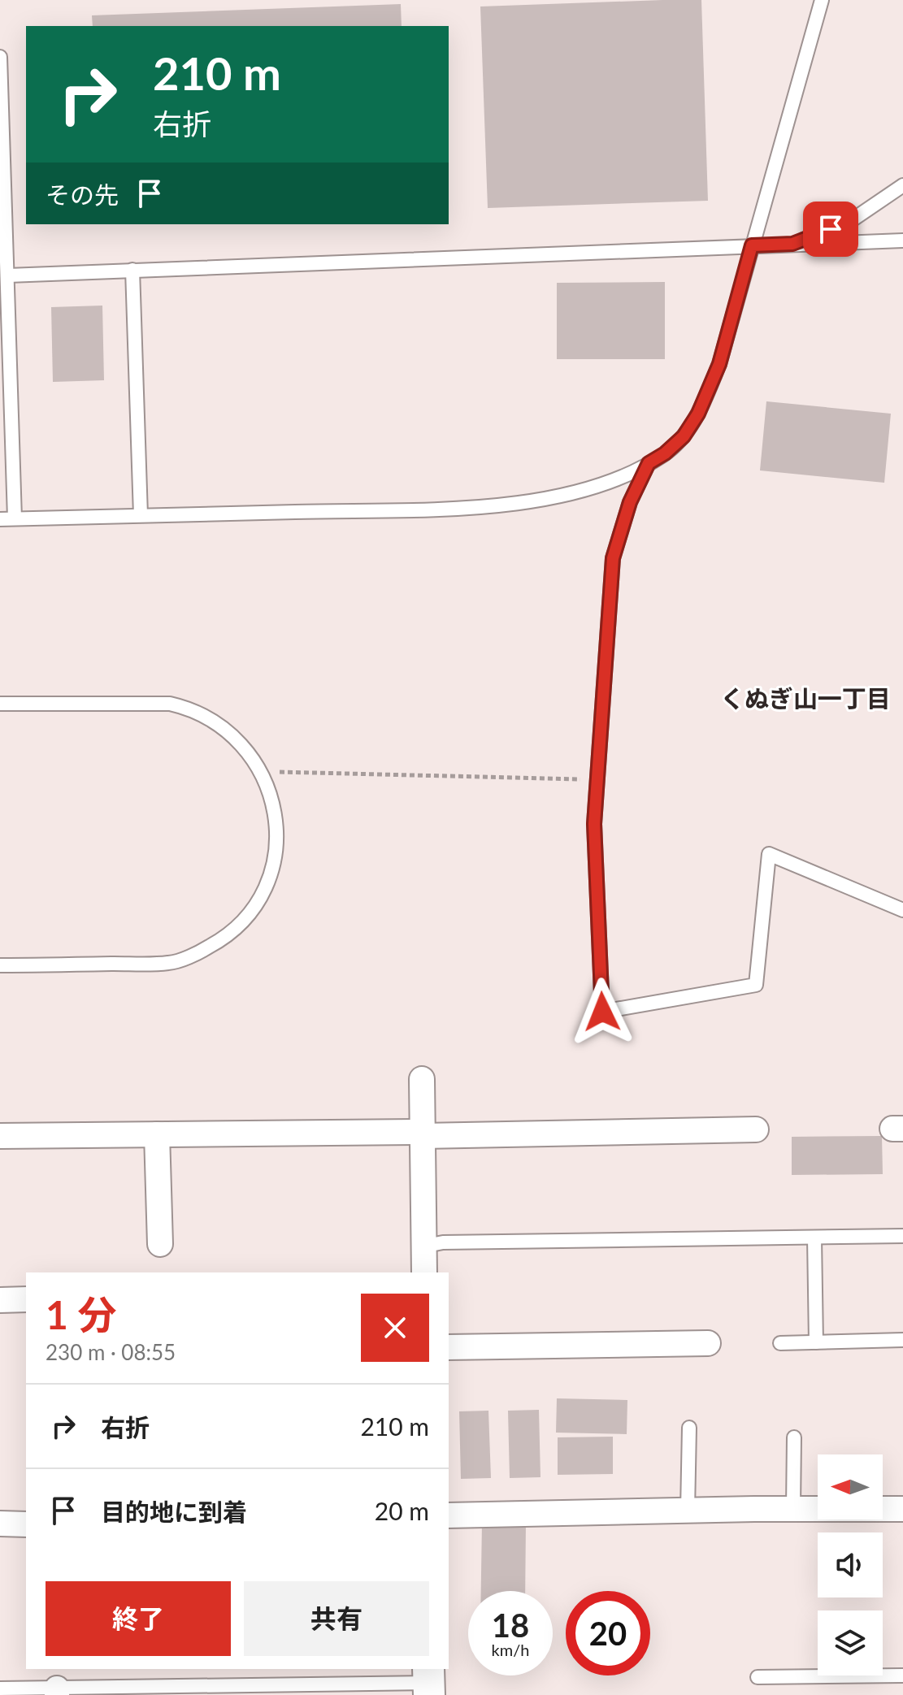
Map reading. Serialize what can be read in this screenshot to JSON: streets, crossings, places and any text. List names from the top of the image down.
{
  "districts": ["くぬぎ山一丁目"],
  "north": "left",
  "page": {
    "turn": ["210 m", "右折"],
    "then": "その先",
    "heading": ["1 分", "230 m · 08:55"],
    "list": [
      {
        "name": "右折",
        "value": "210 m"
      },
      {
        "name": "目的地に到着",
        "value": "20 m"
      }
    ],
    "buttons": ["終了", "共有"],
    "speed": "18 km/h",
    "limit": "20"
  }
}
